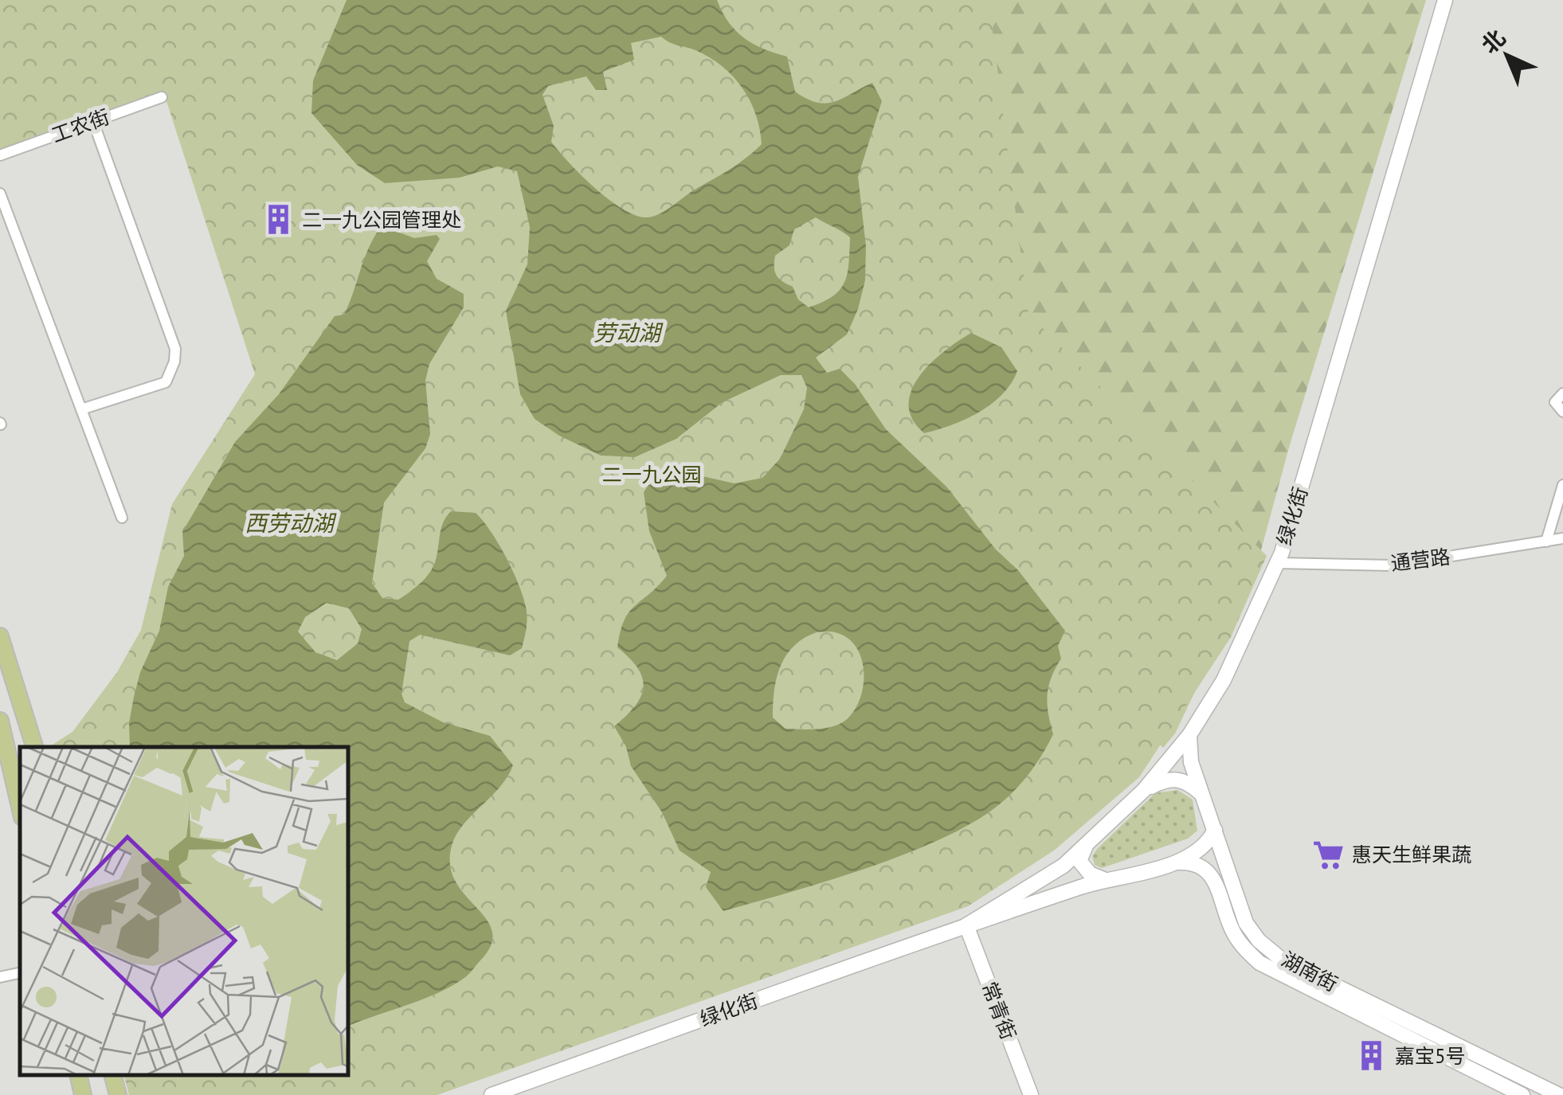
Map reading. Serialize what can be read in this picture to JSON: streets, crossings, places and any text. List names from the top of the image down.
{
  "streets": {
    "main road": ["绿化街", "湖南街", "常青街"],
    "street": ["工农街", "通营路"]
  },
  "crossings": [
    ["绿化街", "通营路"],
    ["绿化街", "湖南街"],
    ["绿化街", "常青街"]
  ],
  "water": ["劳动湖", "西劳动湖"],
  "parks": ["二一九公园"],
  "places": {
    "building": ["二一九公园管理处", "嘉宝5号"],
    "supermarket": ["惠天生鲜果蔬"]
  },
  "north": "top left"
}
